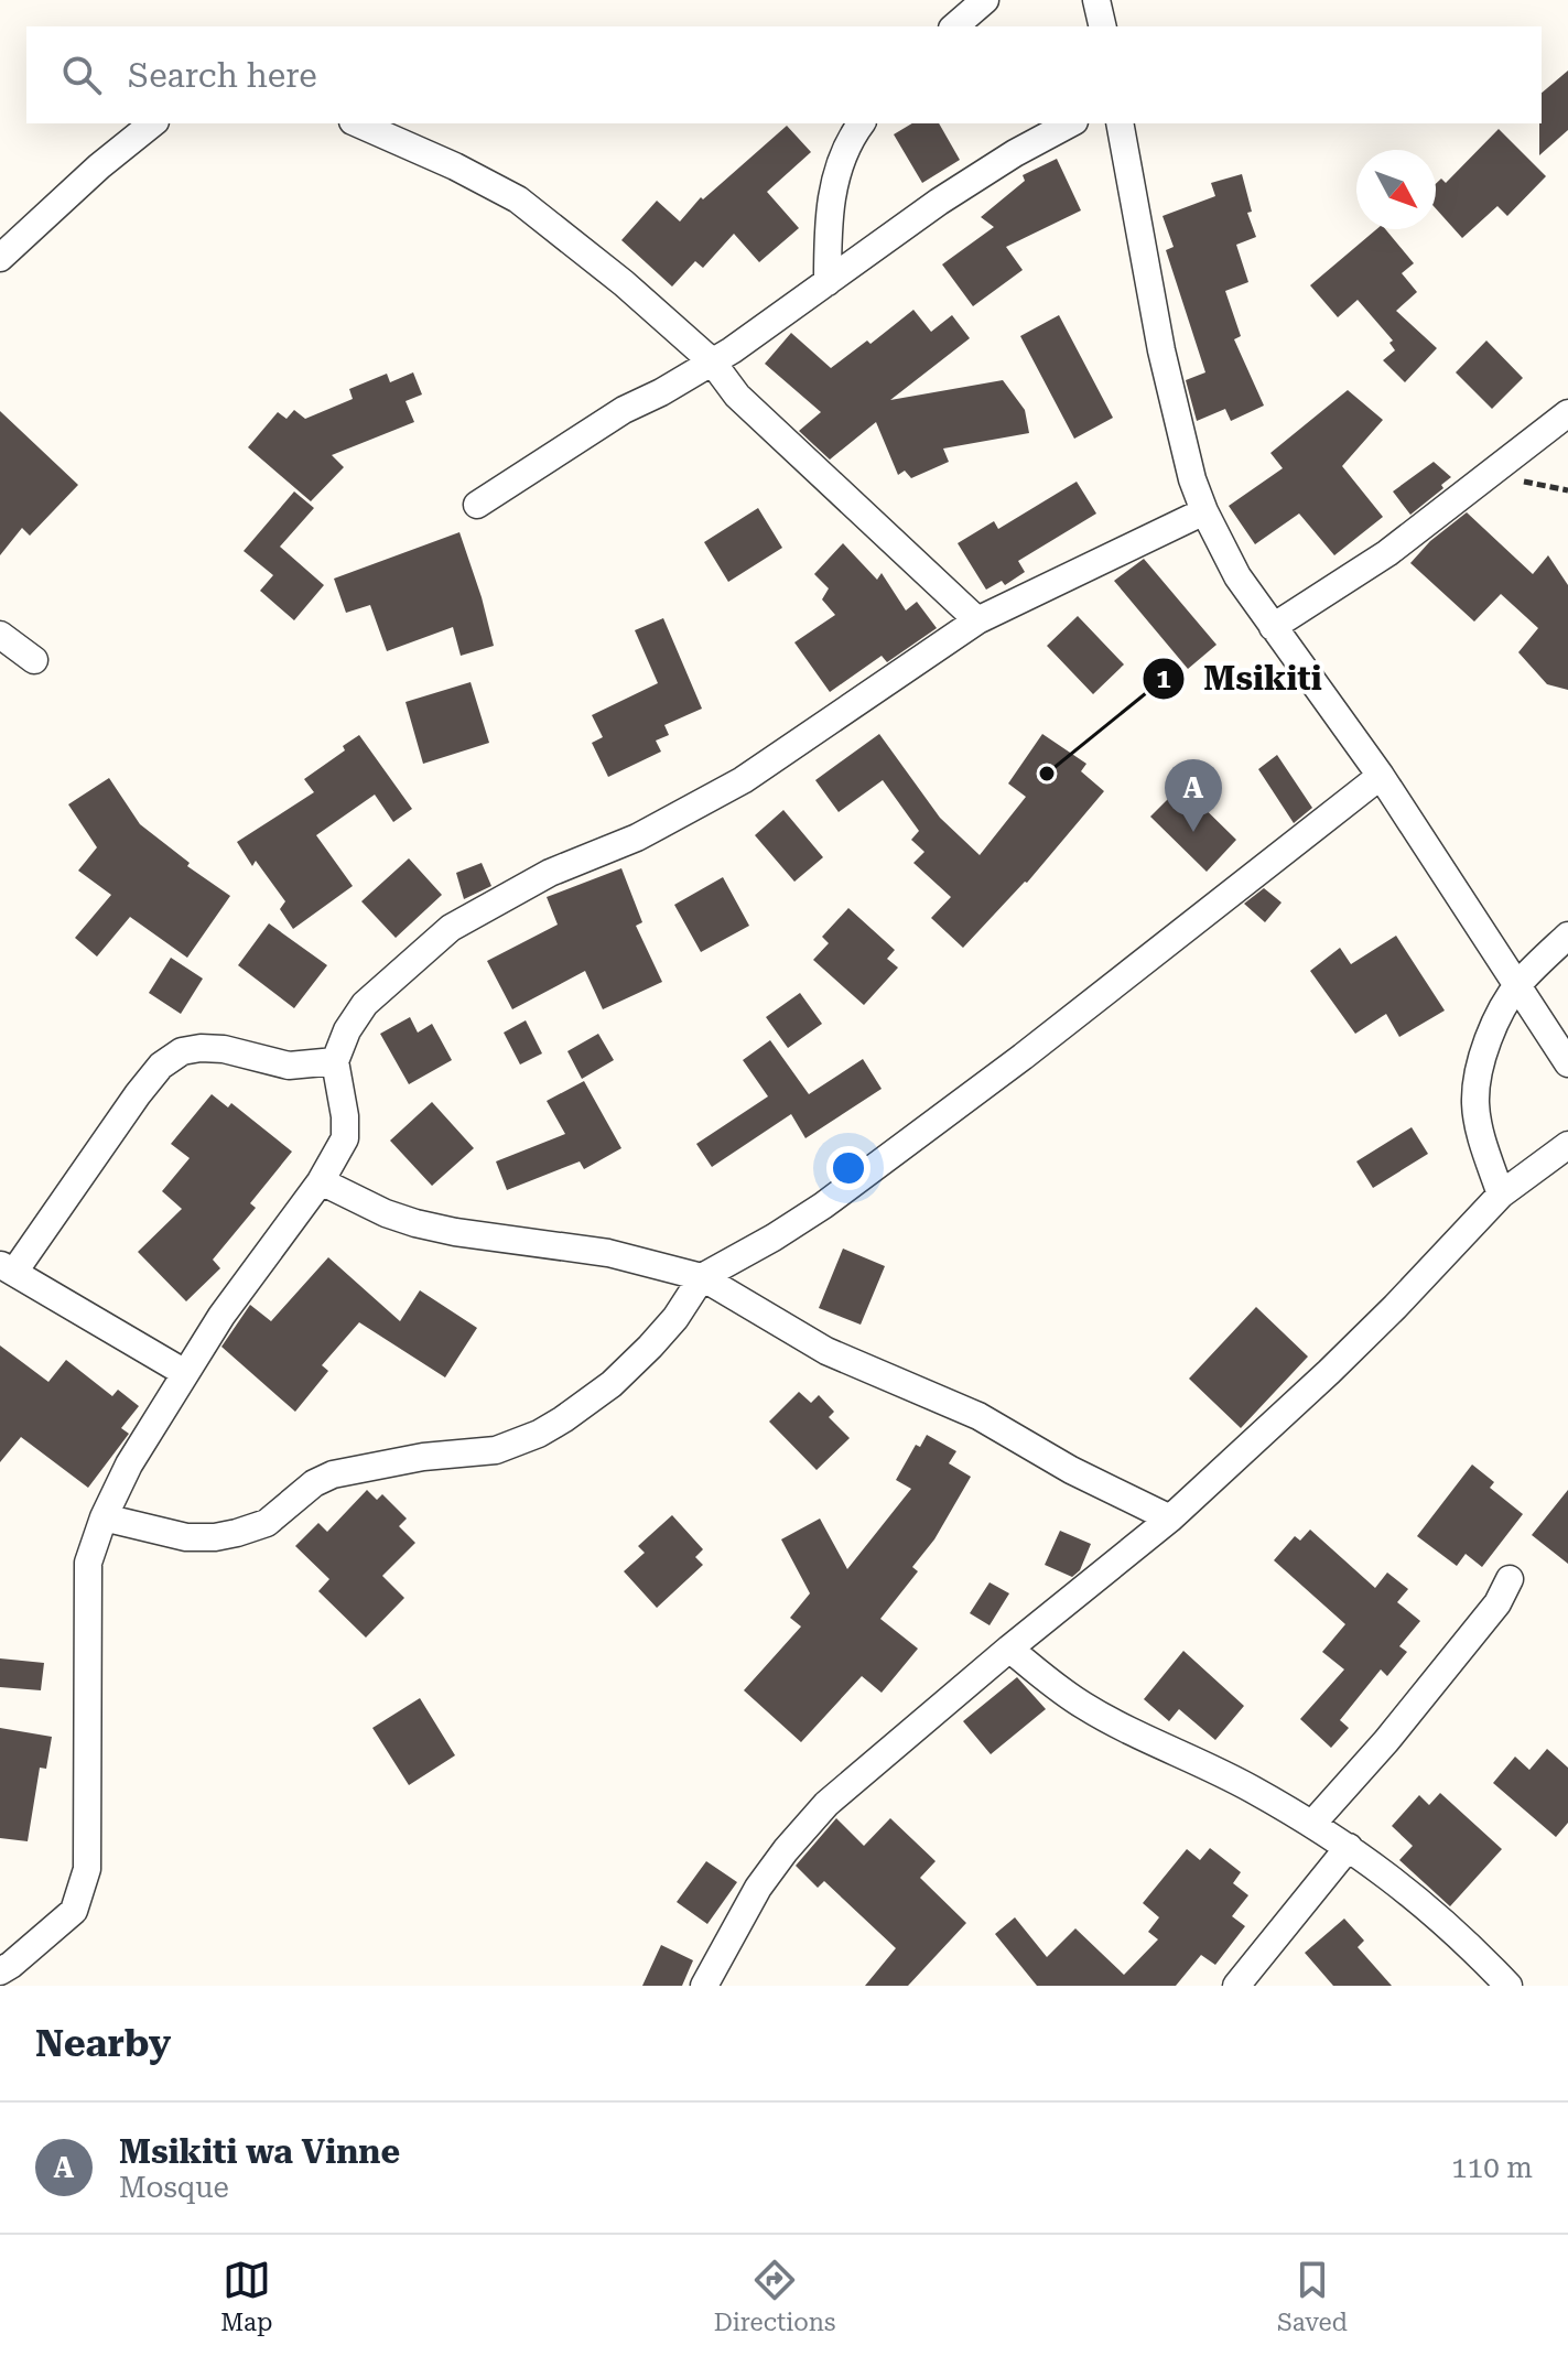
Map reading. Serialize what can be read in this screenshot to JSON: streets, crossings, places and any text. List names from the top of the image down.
{
  "places": ["Msikiti"],
  "north": "bottom right",
  "page": {
    "search": "Search here",
    "pins": "A",
    "heading": "Nearby",
    "list": [
      {
        "mark": "A",
        "name": "Msikiti wa Vinne",
        "note": "Mosque",
        "value": "110 m"
      }
    ],
    "nav": ["Map", "Directions", "Saved"]
  }
}
